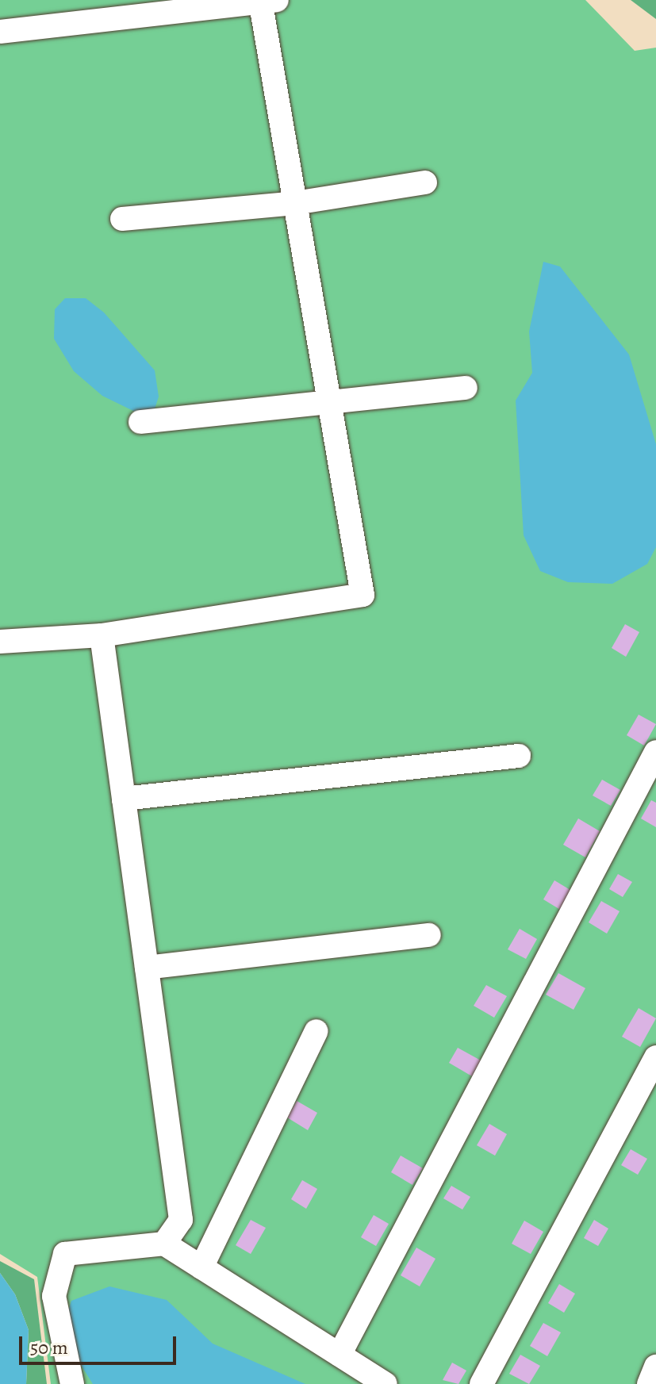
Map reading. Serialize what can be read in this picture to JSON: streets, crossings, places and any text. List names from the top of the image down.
{
  "scale_bar": "50 m"
}
